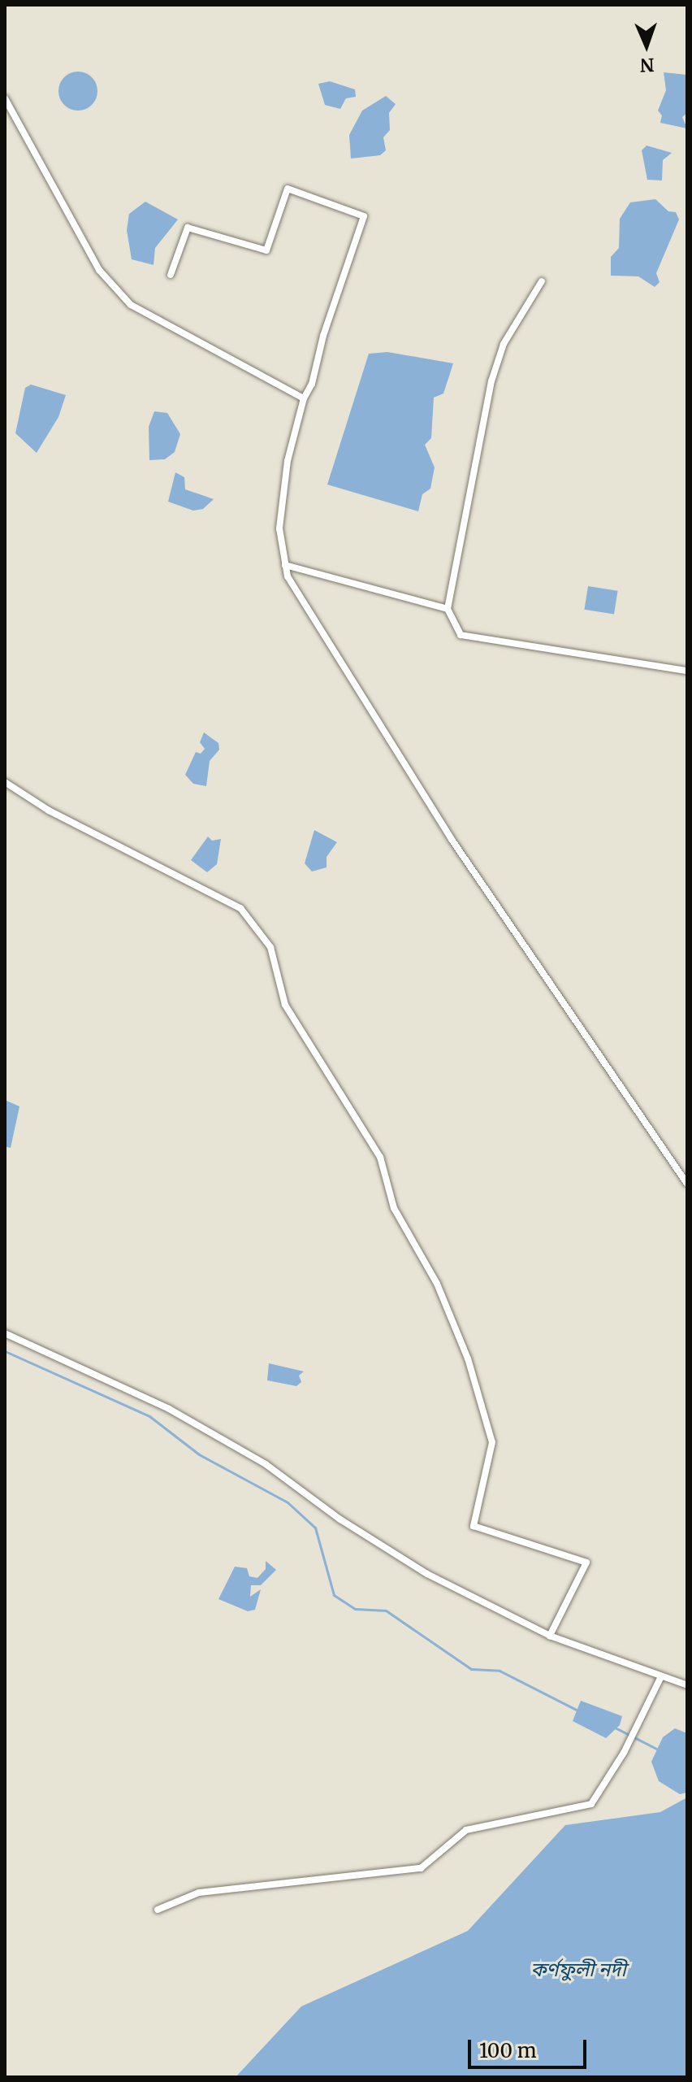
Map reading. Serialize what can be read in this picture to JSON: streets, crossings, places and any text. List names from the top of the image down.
{
  "water": ["কর্ণফুলী নদী"],
  "scale_bar": "100 m",
  "north": "bottom"
}
